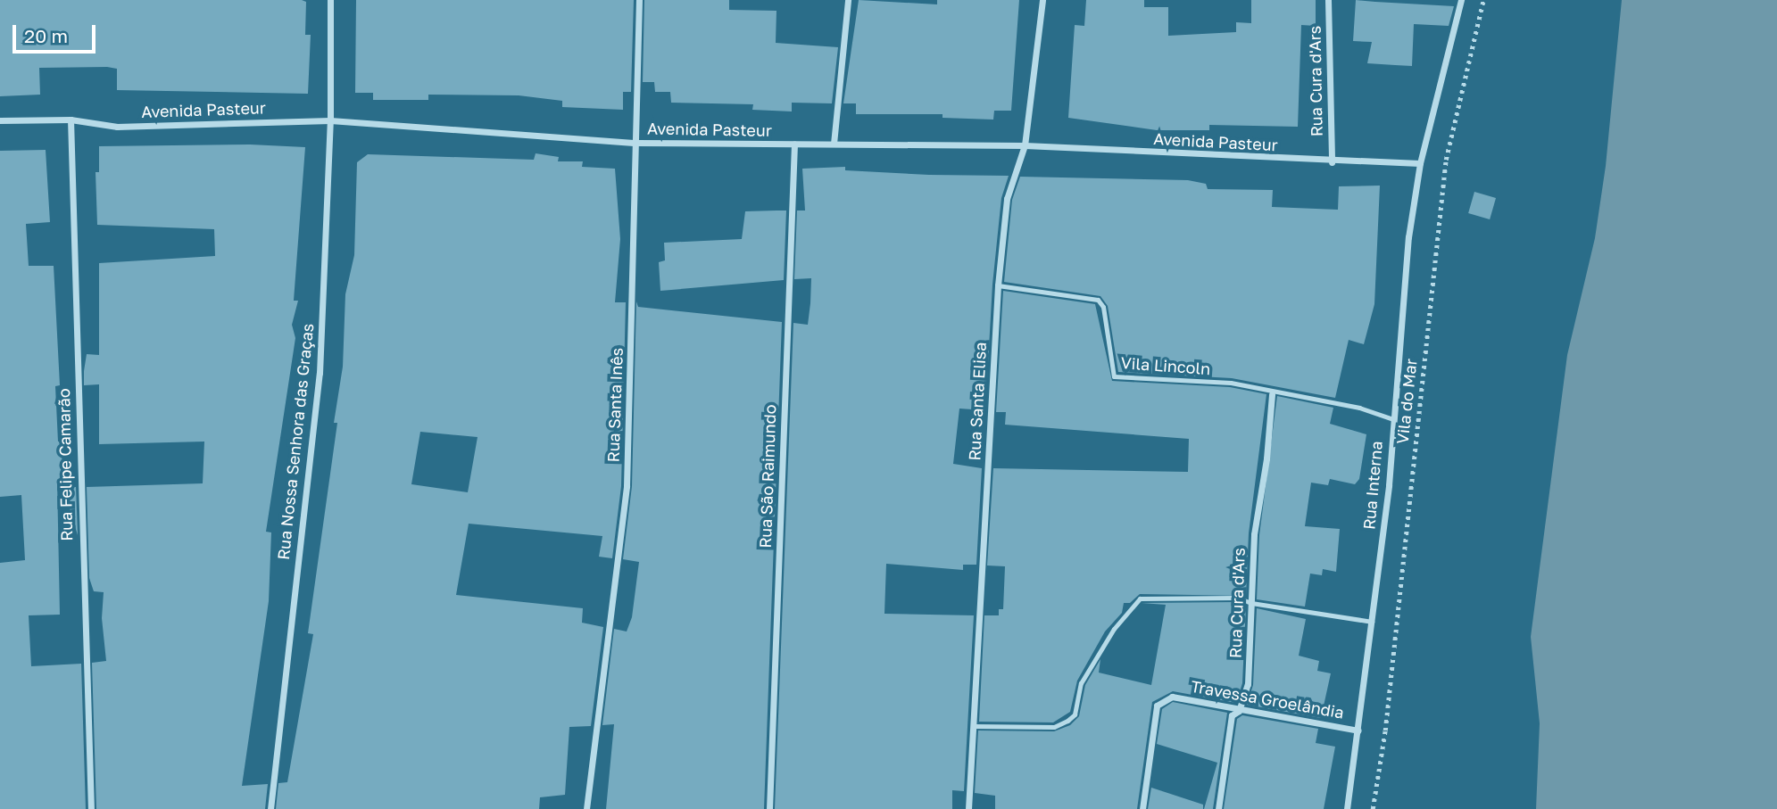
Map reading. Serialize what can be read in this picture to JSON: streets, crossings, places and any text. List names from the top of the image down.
{
  "streets": {
    "street": [
      "Rua Cura d'Ars",
      "Avenida Pasteur",
      "Rua Santa Elisa",
      "Rua Santa Inês",
      "Rua Nossa Senhora das Graças",
      "Rua Felipe Camarão",
      "Rua São Raimundo",
      "Rua Interna",
      "Travessa Groelândia"
    ],
    "lane": ["Vila Lincoln"],
    "path": ["Vila do Mar"]
  },
  "crossings": [
    ["Rua Cura d'Ars", "Avenida Pasteur"],
    ["Rua Cura d'Ars", "Vila Lincoln"],
    ["Rua Cura d'Ars", "Travessa Groelândia"],
    ["Avenida Pasteur", "Rua Santa Elisa"],
    ["Avenida Pasteur", "Rua Santa Inês"],
    ["Avenida Pasteur", "Rua Nossa Senhora das Graças"],
    ["Avenida Pasteur", "Rua Felipe Camarão"],
    ["Avenida Pasteur", "Rua São Raimundo"],
    ["Avenida Pasteur", "Rua Interna"],
    ["Vila Lincoln", "Rua Santa Elisa"],
    ["Vila Lincoln", "Rua Interna"],
    ["Rua Interna", "Travessa Groelândia"]
  ],
  "scale_bar": "20 m"
}
